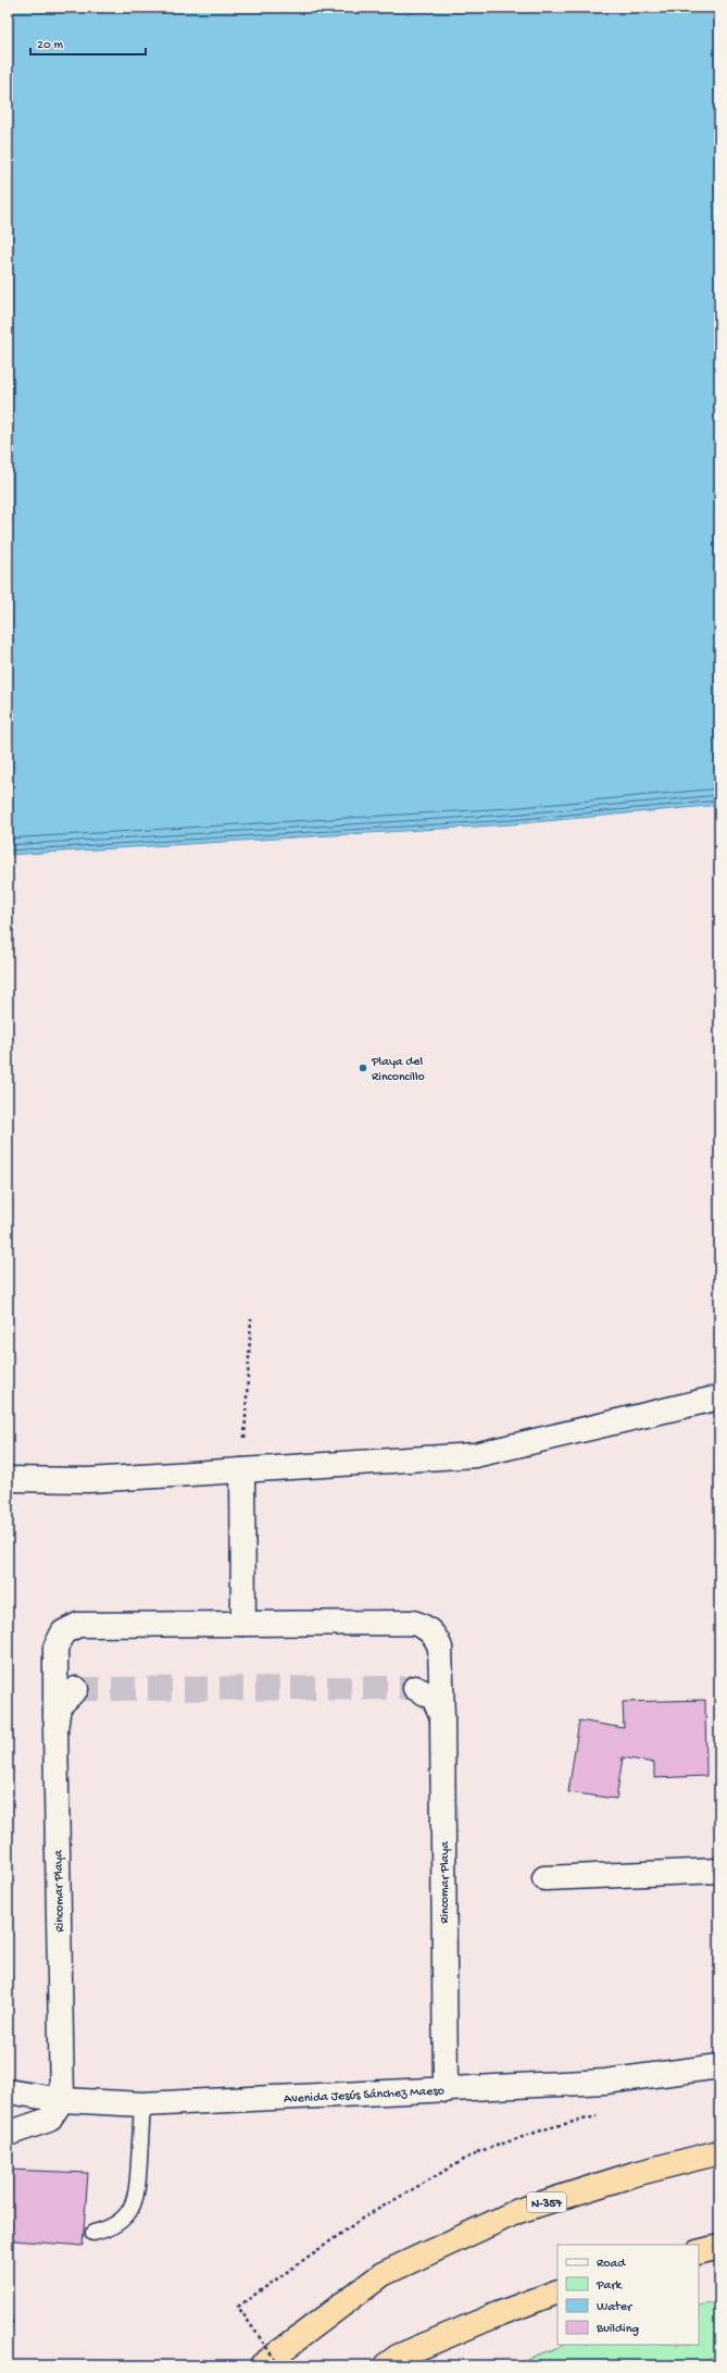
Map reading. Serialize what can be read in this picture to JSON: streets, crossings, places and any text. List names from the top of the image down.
{
  "streets": {
    "highway": ["N-357"],
    "street": ["Rincomar Playa", "Avenida Jesús Sánchez Maeso"]
  },
  "crossings": [
    ["Rincomar Playa", "Avenida Jesús Sánchez Maeso"]
  ],
  "places": ["Playa del Rinconcillo"],
  "legend": [
    "Road",
    "Park",
    "Water",
    "Building"
  ],
  "scale_bar": "20 m"
}
